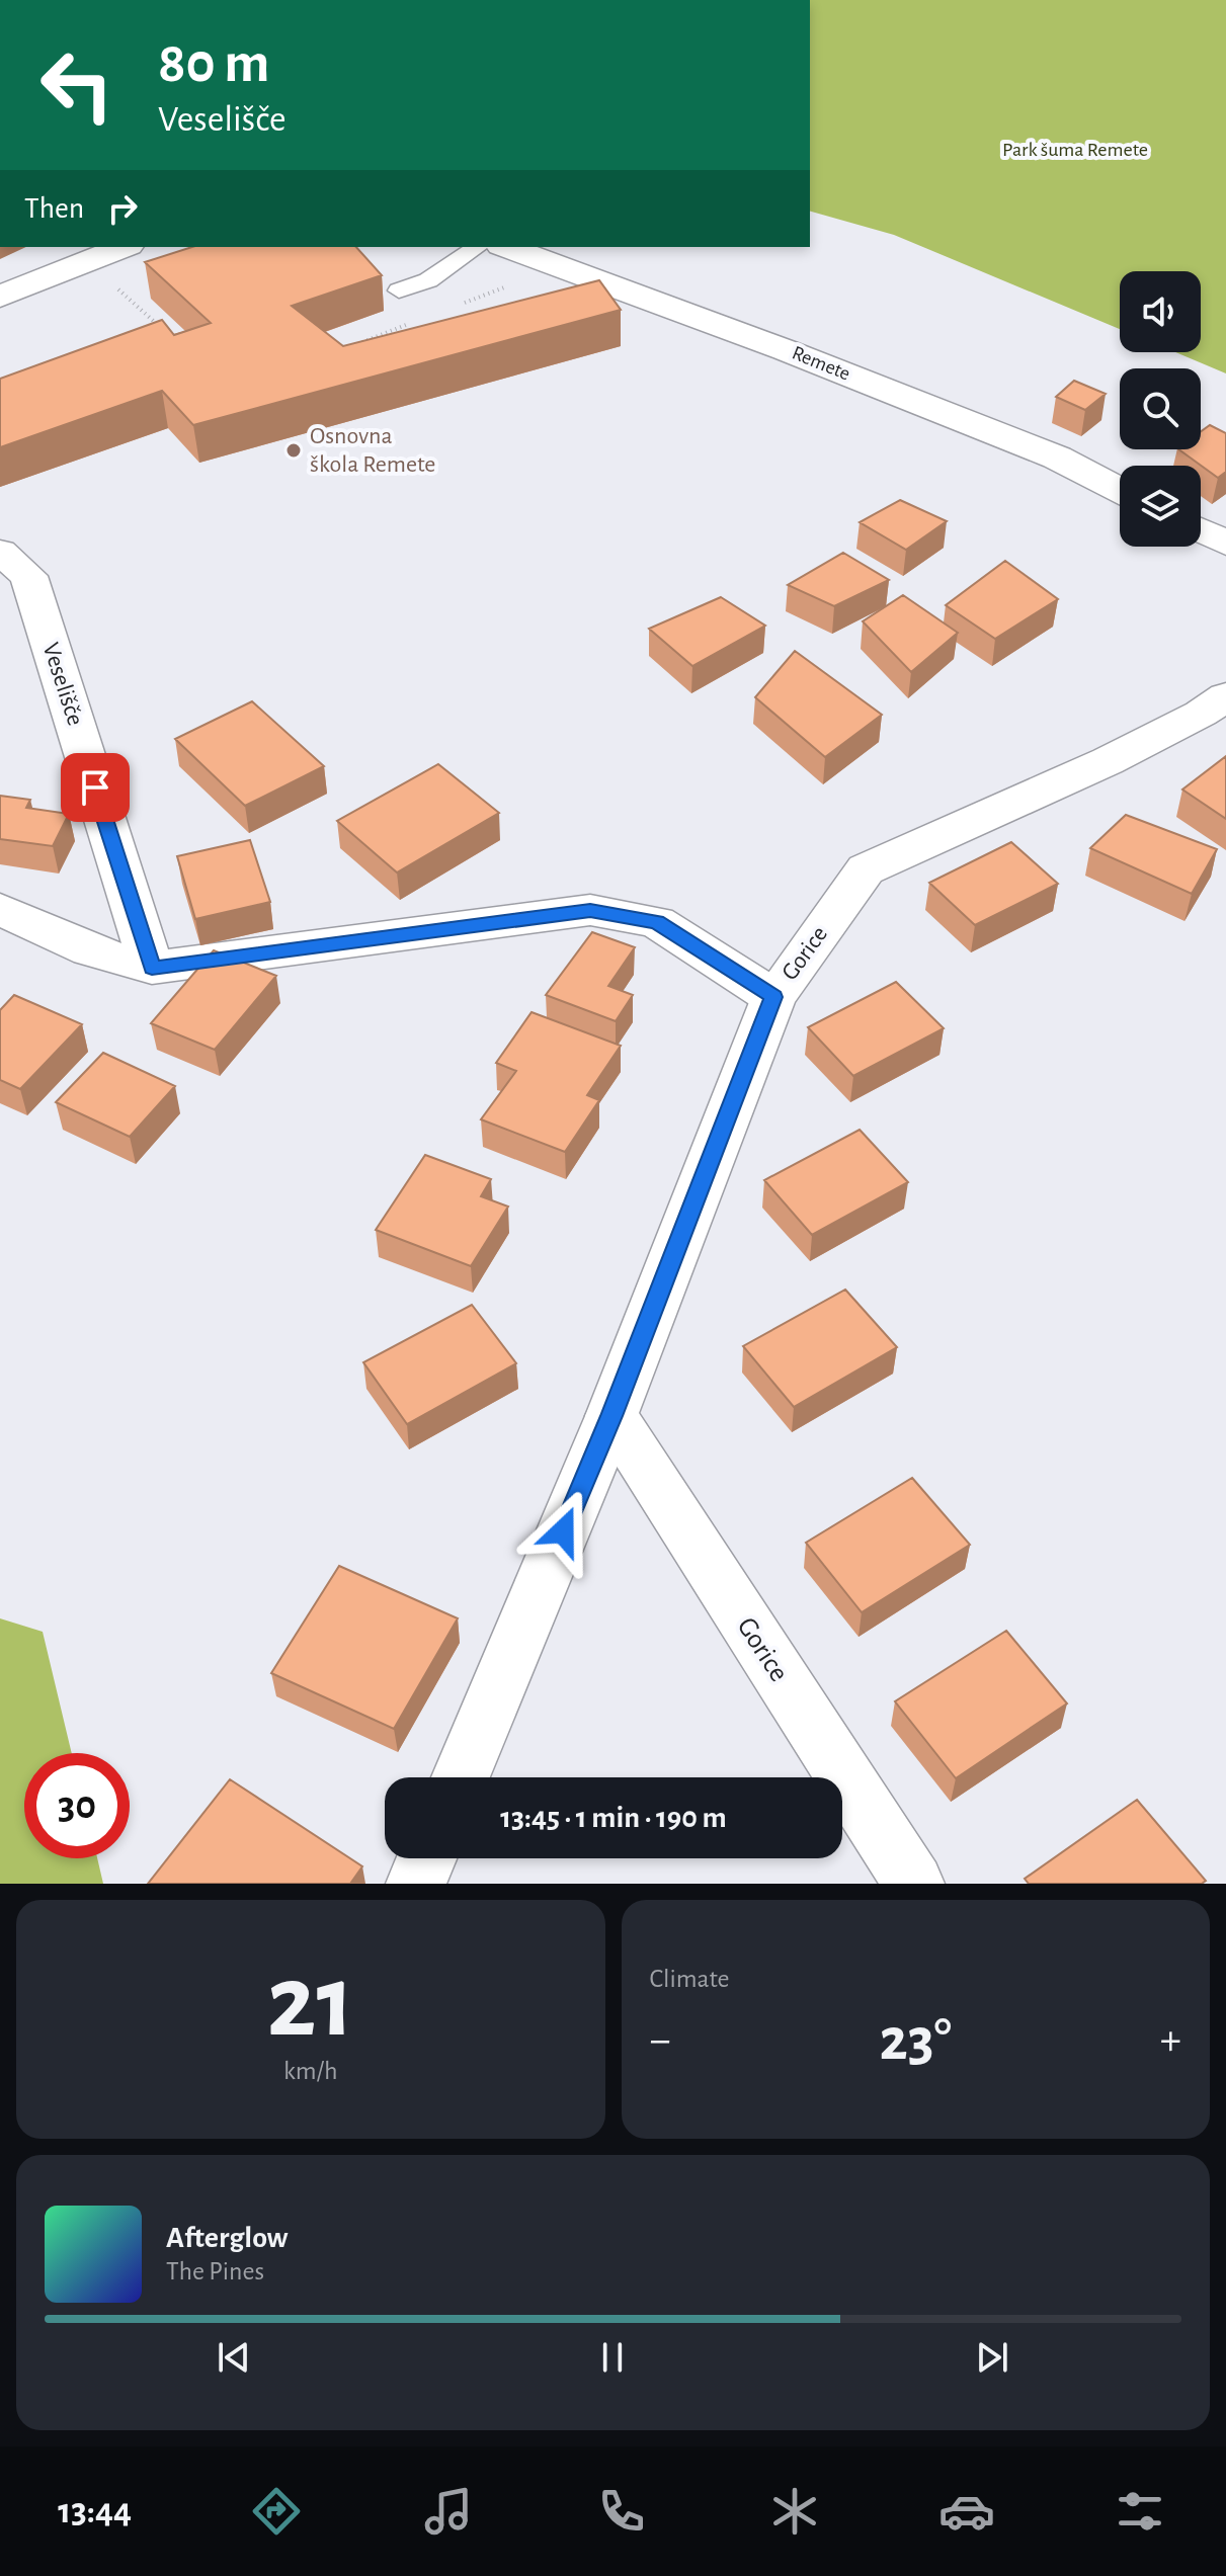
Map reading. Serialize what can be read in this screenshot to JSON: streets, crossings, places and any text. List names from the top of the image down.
{
  "streets": {
    "street": ["Remete", "Veselišče", "Gorice"]
  },
  "parks": ["Park šuma Remete"],
  "places": ["Osnovna škola Remete"],
  "page": {
    "turn": ["80 m", "Veselišče"],
    "then": "Then",
    "limit": "30",
    "trip": "13:45 · 1 min · 190 m",
    "tile": [
      ["21", "km/h"],
      "Climate"
    ],
    "heat": ["−", "23°", "+"],
    "song": ["Afterglow", "The Pines"],
    "tabs": "13:44"
  }
}
